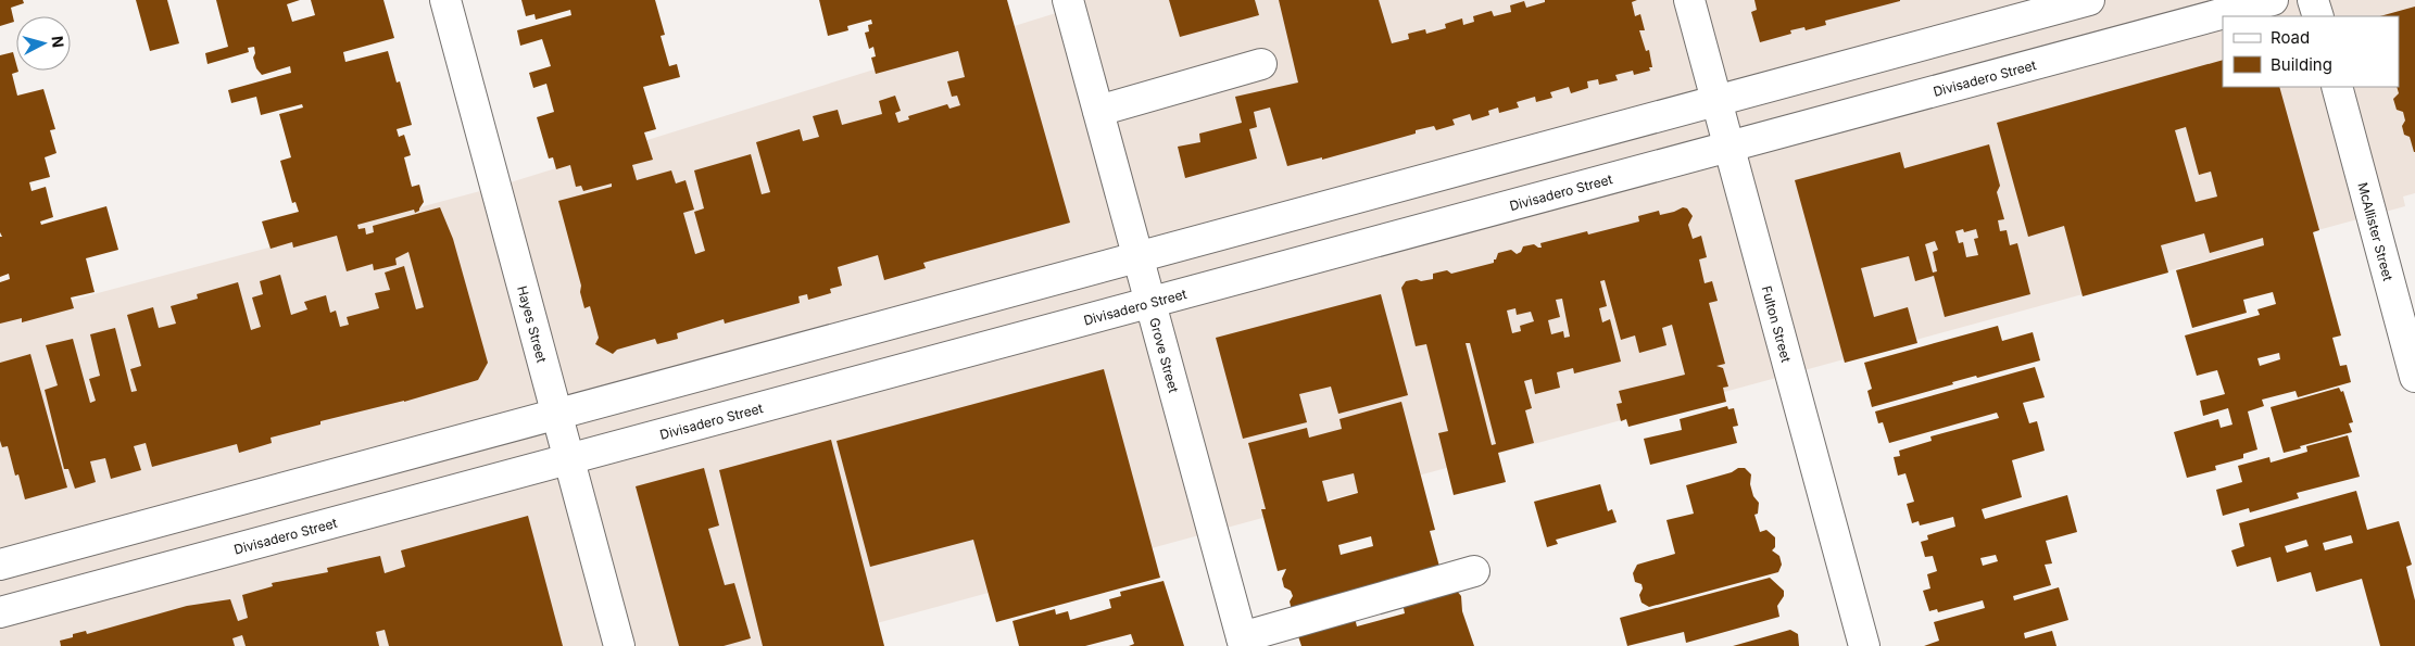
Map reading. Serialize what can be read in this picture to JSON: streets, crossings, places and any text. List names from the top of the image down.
{
  "streets": {
    "main road": [
      "Divisadero Street",
      "McAllister Street",
      "Hayes Street",
      "Fulton Street",
      "Grove Street"
    ]
  },
  "crossings": [
    ["Divisadero Street", "Hayes Street"],
    ["Divisadero Street", "Fulton Street"],
    ["Divisadero Street", "Grove Street"]
  ],
  "legend": ["Road", "Building"],
  "north": "right"
}
